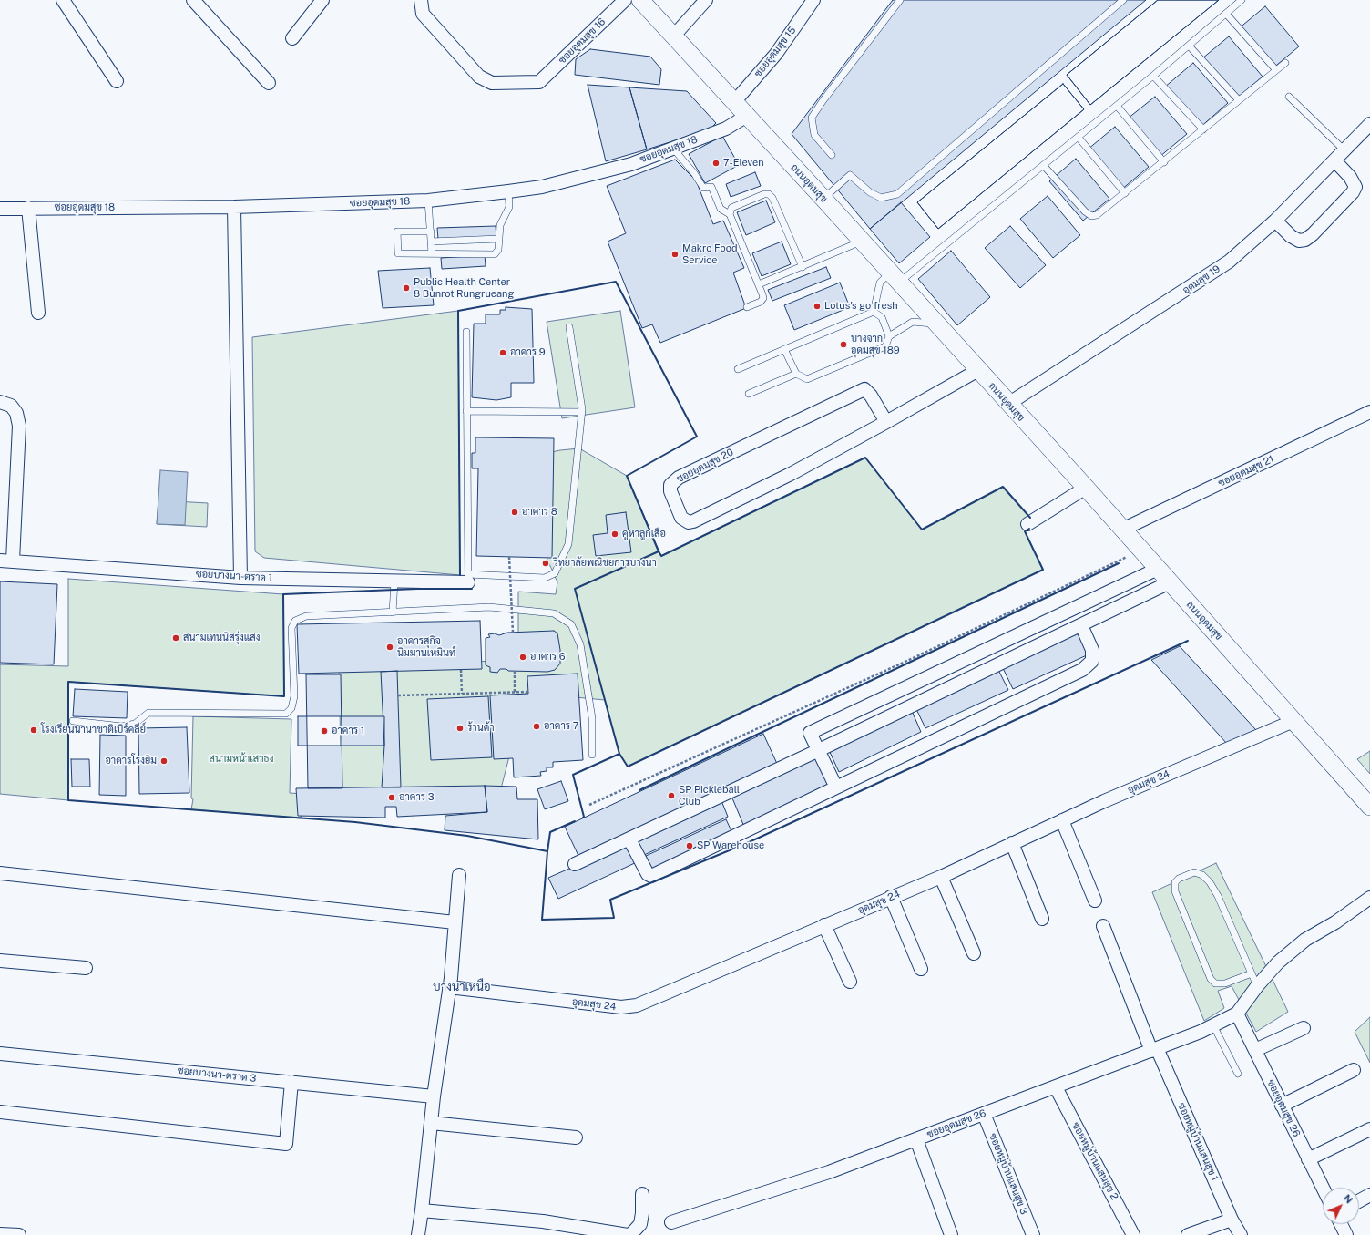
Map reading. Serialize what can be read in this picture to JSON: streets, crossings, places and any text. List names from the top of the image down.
{
  "streets": {
    "main road": ["ถนนอุดมสุข"],
    "street": [
      "ซอยอุดมสุข 16",
      "ซอยอุดมสุข 15",
      "ซอยอุดมสุข 18",
      "อุดมสุข 19",
      "ซอยอุดมสุข 20",
      "ซอยอุดมสุข 21",
      "ซอยบางนา-ตราด 1",
      "อุดมสุข 24",
      "ซอยบางนา-ตราด 3",
      "ซอยอุดมสุข 26",
      "ซอยหมู่บ้านแสนสุข 1",
      "ซอยหมู่บ้านแสนสุข 2",
      "ซอยหมู่บ้านแสนสุข 3"
    ]
  },
  "crossings": [
    ["ซอยอุดมสุข 15", "ถนนอุดมสุข"],
    ["ซอยอุดมสุข 18", "ถนนอุดมสุข"],
    ["ถนนอุดมสุข", "อุดมสุข 19"],
    ["ถนนอุดมสุข", "ซอยอุดมสุข 20"],
    ["ถนนอุดมสุข", "ซอยอุดมสุข 21"],
    ["ถนนอุดมสุข", "อุดมสุข 24"],
    ["ซอยอุดมสุข 26", "ซอยหมู่บ้านแสนสุข 1"],
    ["ซอยอุดมสุข 26", "ซอยหมู่บ้านแสนสุข 2"],
    ["ซอยอุดมสุข 26", "ซอยหมู่บ้านแสนสุข 3"]
  ],
  "districts": ["บางนาเหนือ"],
  "parks": ["สนามหน้าเสาธง"],
  "places": [
    "7-Eleven",
    "Makro Food Service",
    "Public Health Center 8 Bunrot Rungrueang",
    "Lotus's go fresh",
    "บางจาก อุดมสุข 189",
    "อาคาร 9",
    "อาคาร 8",
    "คูหาลูกเสือ",
    "วิทยาลัยพณิชยการบางนา",
    "สนามเทนนิสรุ่งแสง",
    "อาคารสุกิจ นิมมานเหมินท์",
    "อาคาร 6",
    "อาคาร 7",
    "ร้านค้า",
    "โรงเรียนนานาชาติเบิร์คลีย์",
    "อาคาร 1",
    "อาคารโรงยิม",
    "SP Pickleball Club",
    "อาคาร 3",
    "SP Warehouse"
  ],
  "north": "top right"
}
